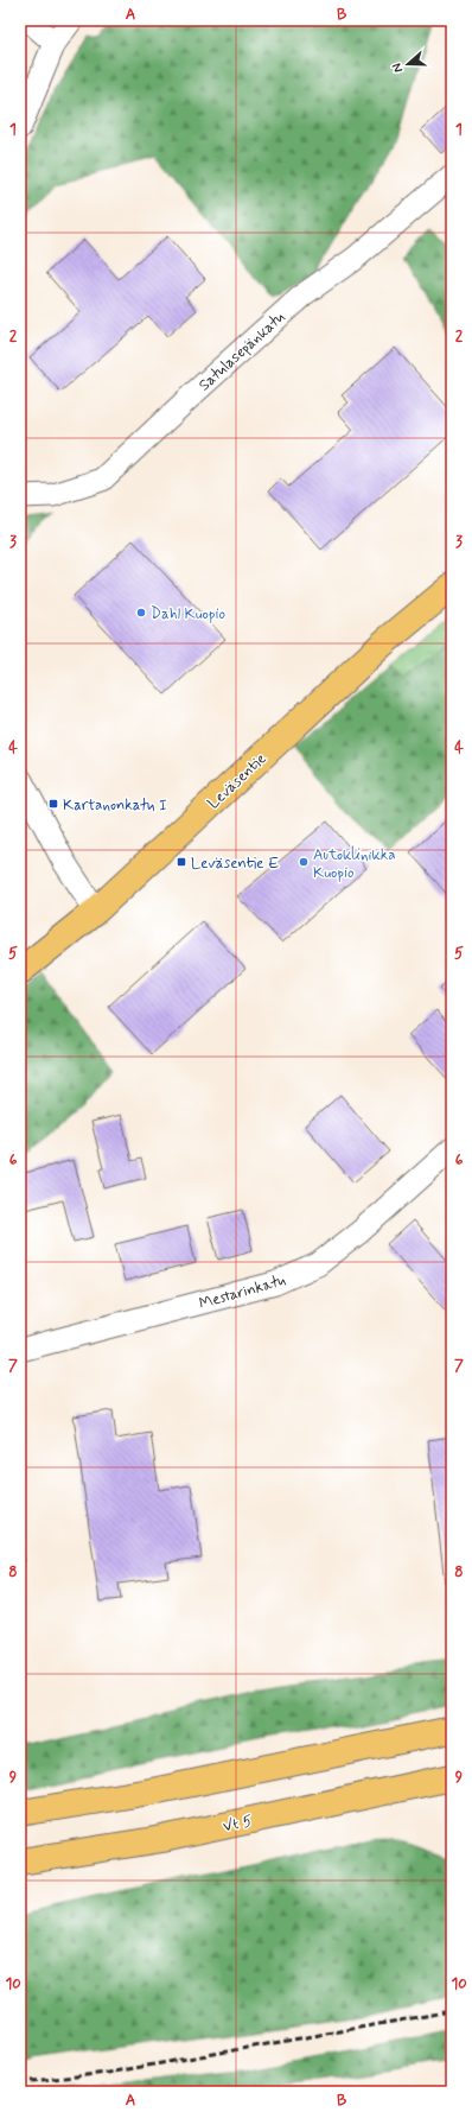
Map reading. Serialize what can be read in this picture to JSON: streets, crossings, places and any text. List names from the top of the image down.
{
  "streets": {
    "main road": ["Leväsentie", "Vt 5"],
    "street": ["Satulasepänkatu", "Mestarinkatu"]
  },
  "places": {
    "other": ["Dahl Kuopio", "Autoklinikka Kuopio"],
    "transit": ["Kartanonkatu I", "Leväsentie E"]
  },
  "north": "left",
  "grid": {
    "columns": ["A", "B"],
    "rows": [
      "1",
      "2",
      "3",
      "4",
      "5",
      "6",
      "7",
      "8",
      "9",
      "10"
    ]
  }
}
